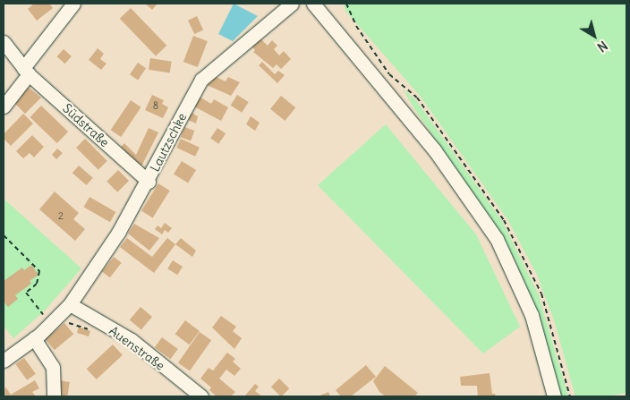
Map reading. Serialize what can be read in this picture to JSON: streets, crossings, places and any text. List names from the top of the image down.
{
  "streets": {
    "street": ["Südstraße", "Lautzschke", "Auenstraße"]
  },
  "crossings": [
    ["Südstraße", "Lautzschke"],
    ["Lautzschke", "Auenstraße"]
  ],
  "house_numbers": ["8", "2"],
  "north": "bottom right"
}
